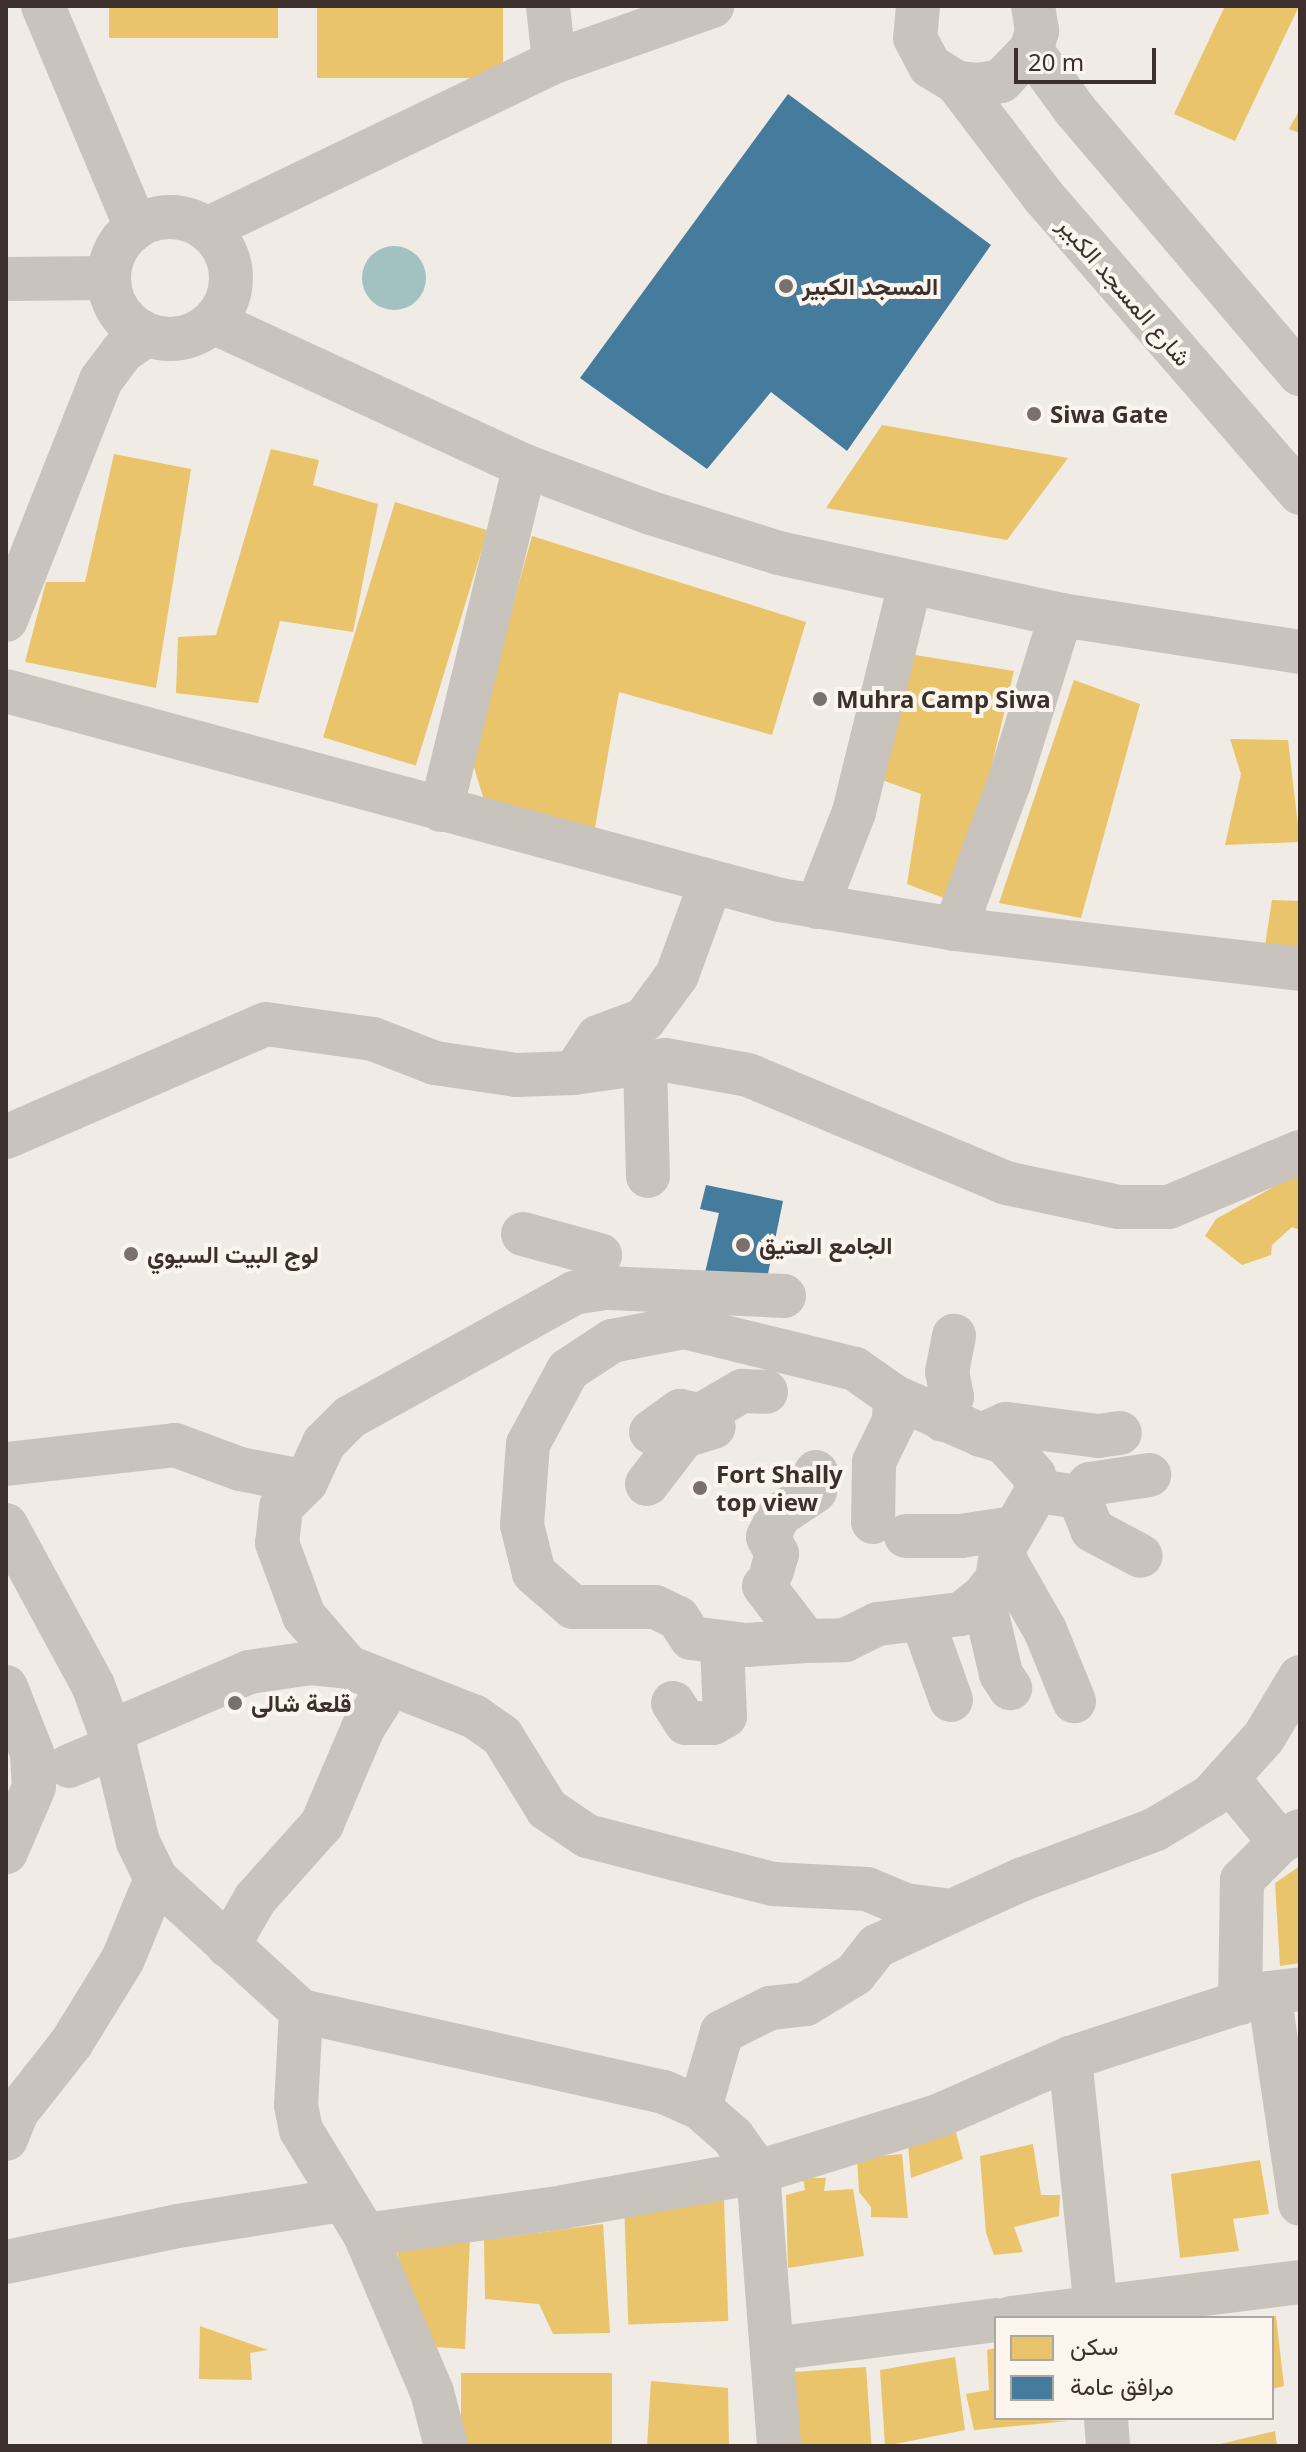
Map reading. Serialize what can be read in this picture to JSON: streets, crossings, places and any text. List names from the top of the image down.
{
  "streets": {
    "street": ["شارع المسجد الكبير"]
  },
  "places": [
    "المسجد الكبير",
    "Siwa Gate",
    "Muhra Camp Siwa",
    "الجامع العتيق",
    "لوج البيت السيوي",
    "Fort Shally top view",
    "قلعة شالى"
  ],
  "legend": ["سكن", "مرافق عامة"],
  "scale_bar": "20 m"
}
